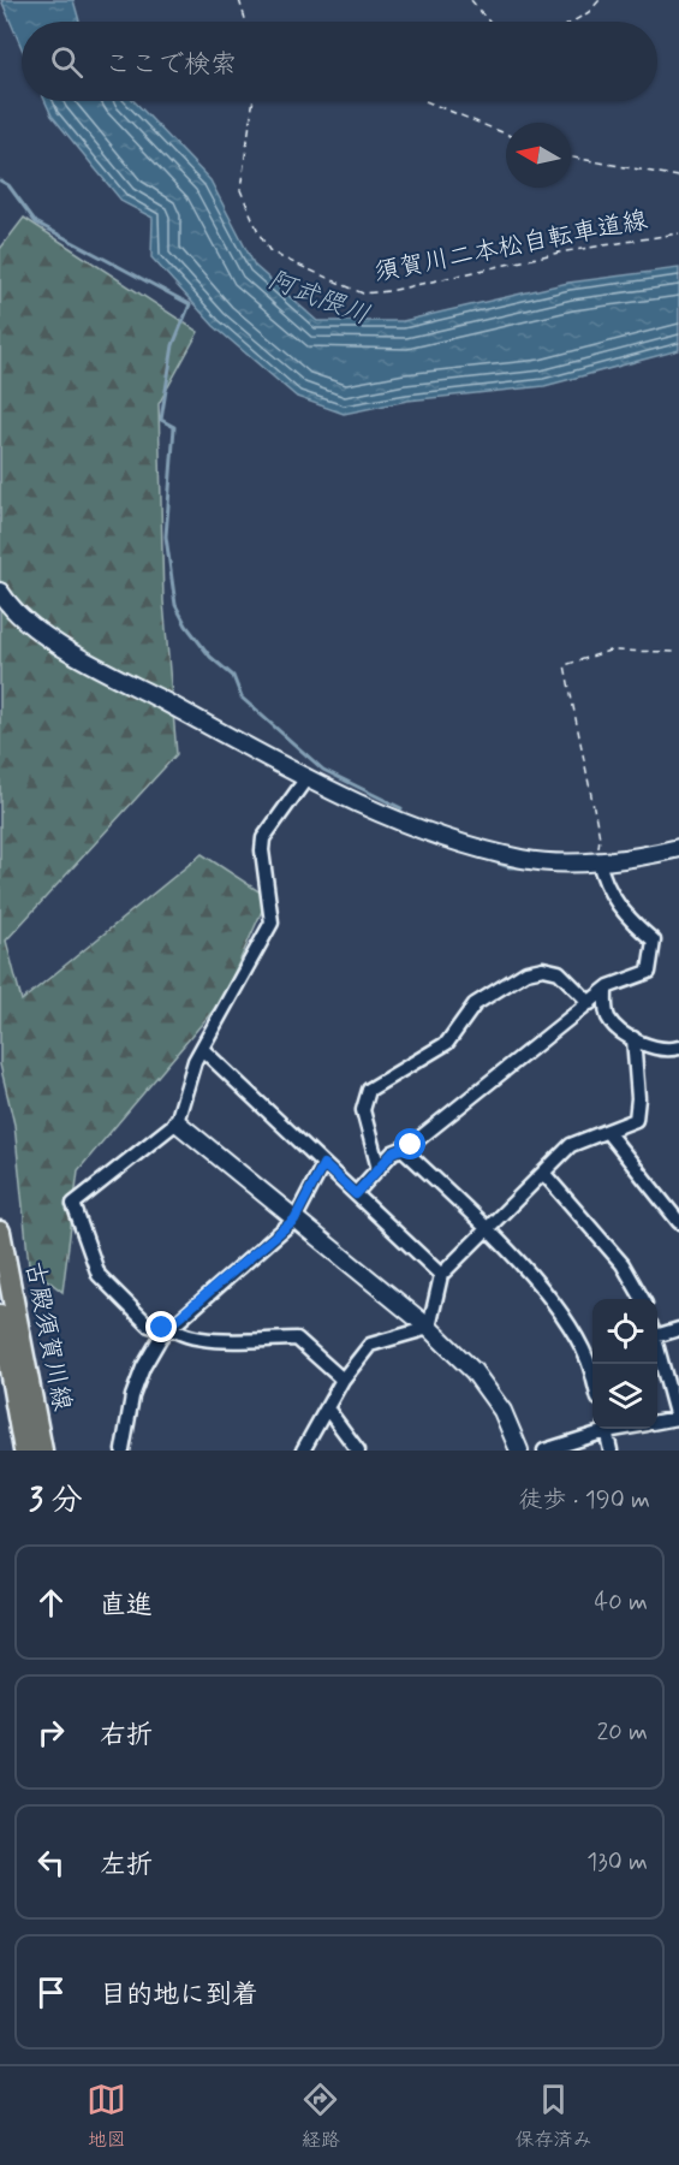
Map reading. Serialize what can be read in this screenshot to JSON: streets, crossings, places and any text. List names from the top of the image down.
{
  "streets": {
    "main road": ["古殿須賀川線"],
    "path": ["須賀川二本松自転車道線"]
  },
  "water": ["阿武隈川"],
  "north": "left",
  "page": {
    "search": "ここで検索",
    "heading": ["3 分", "徒歩 · 190 m"],
    "list": [
      ["直進", "40 m"],
      ["右折", "20 m"],
      ["左折", "130 m"],
      "目的地に到着"
    ],
    "nav": ["地図", "経路", "保存済み"]
  }
}
